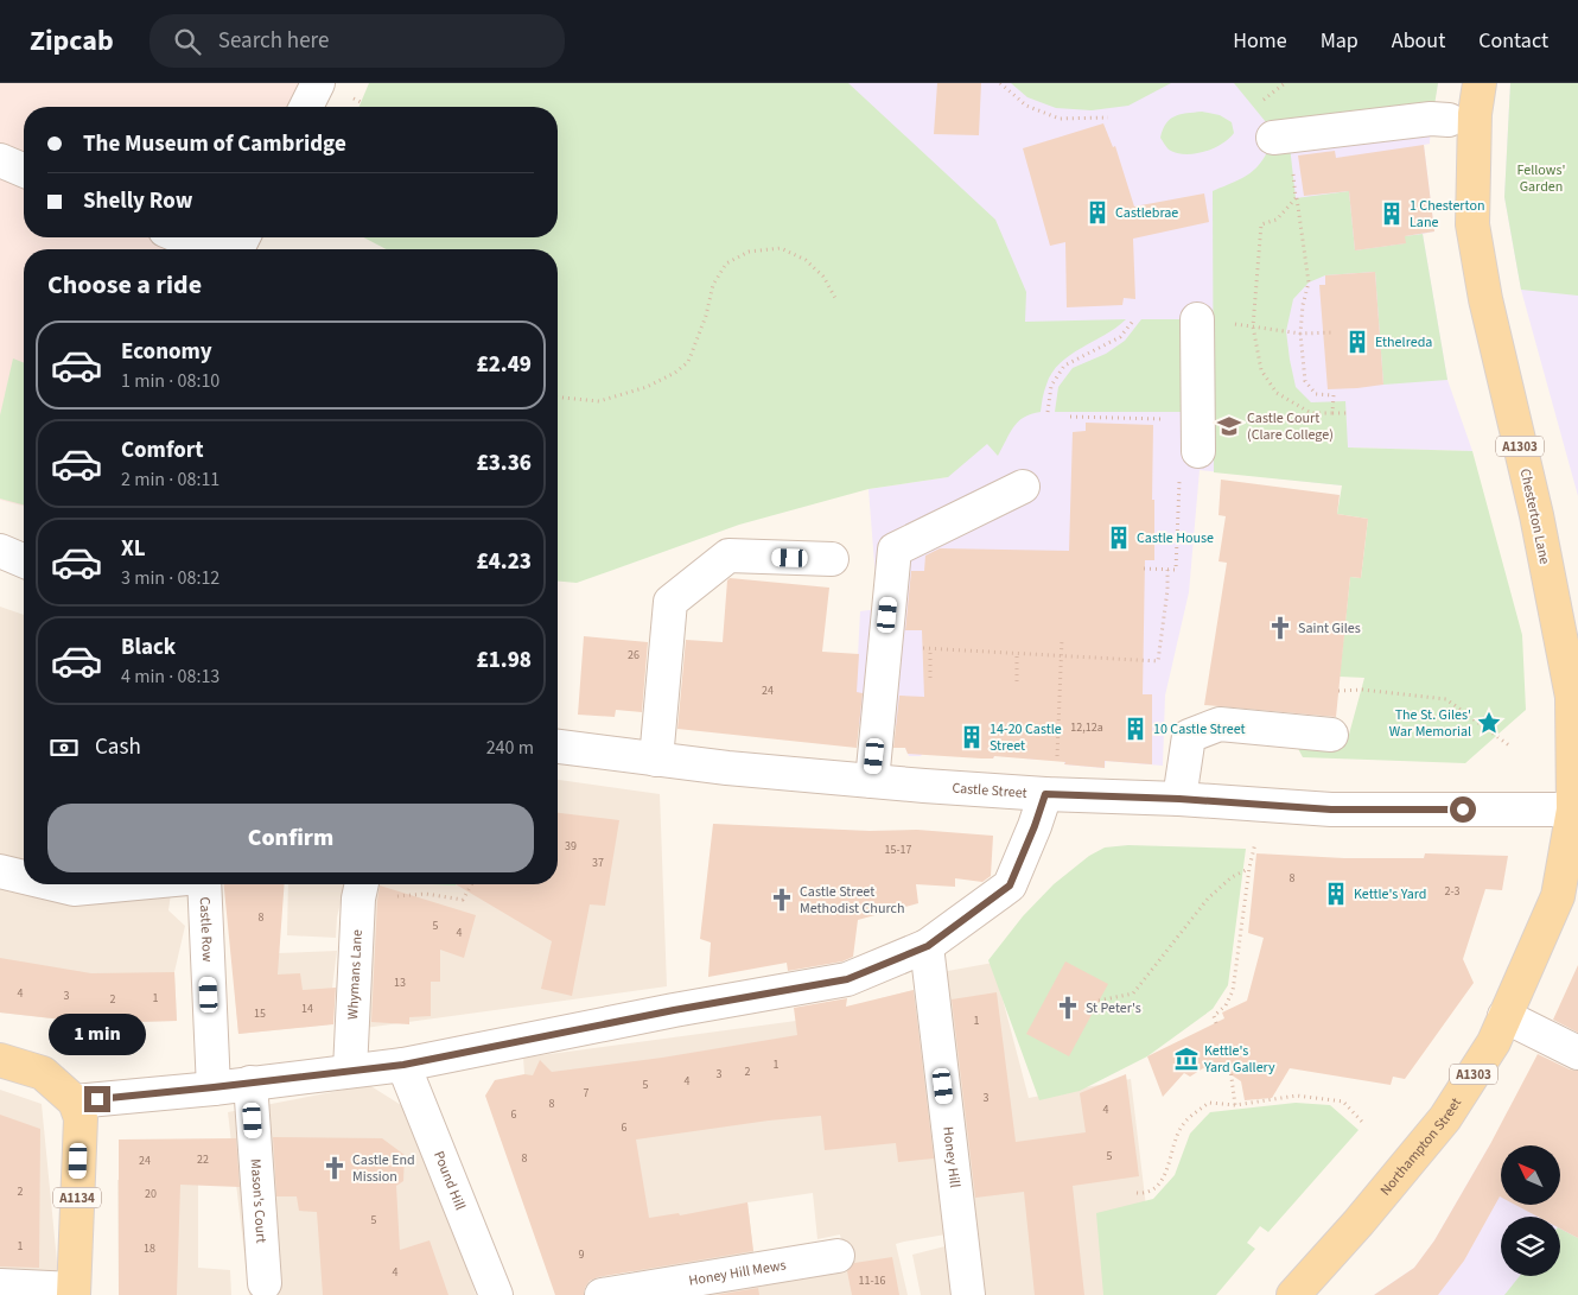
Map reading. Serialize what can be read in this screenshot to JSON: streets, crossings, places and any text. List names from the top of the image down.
{
  "streets": {
    "main road": [
      "A1303",
      "Chesterton Lane",
      "Northampton Street",
      "A1134"
    ],
    "street": [
      "Castle Street",
      "Castle Row",
      "Whymans Lane",
      "Honey Hill",
      "Pound Hill",
      "Mason's Court",
      "Honey Hill Mews"
    ]
  },
  "crossings": [
    ["Chesterton Lane", "Castle Street"],
    ["Chesterton Lane", "Northampton Street"],
    ["Castle Street", "Northampton Street"]
  ],
  "parks": ["Fellows' Garden"],
  "places": {
    "building": [
      "Castlebrae",
      "1 Chesterton Lane",
      "Ethelreda",
      "Castle House",
      "10 Castle Street",
      "14-20 Castle Street",
      "Kettle's Yard"
    ],
    "school or university": ["Castle Court (Clare College)"],
    "church": [
      "Saint Giles",
      "Castle Street Methodist Church",
      "St Peter's",
      "Castle End Mission"
    ],
    "place": ["The St. Giles' War Memorial"],
    "museum": ["Kettle's Yard Gallery"]
  },
  "house_numbers": [
    "26",
    "24",
    "12,12a",
    "39",
    "15-17",
    "37",
    "8",
    "2-3",
    "8",
    "5",
    "4",
    "13",
    "4",
    "3",
    "1",
    "2",
    "14",
    "15",
    "1",
    "1",
    "2",
    "3",
    "4",
    "5",
    "7",
    "3",
    "8",
    "4",
    "6",
    "6",
    "5",
    "8",
    "22",
    "24",
    "2",
    "20",
    "5",
    "1",
    "18",
    "9",
    "4",
    "11-16"
  ],
  "north": "top left",
  "page": {
    "header": "Zipcab",
    "search": "Search here",
    "nav": [
      "Home",
      "Map",
      "About",
      "Contact"
    ],
    "banner": ["The Museum of Cambridge", "Shelly Row"],
    "heading": "Choose a ride",
    "list": [
      {
        "name": "Economy",
        "note": "1 min · 08:10",
        "value": "£2.49"
      },
      {
        "name": "Comfort",
        "note": "2 min · 08:11",
        "value": "£3.36"
      },
      {
        "name": "XL",
        "note": "3 min · 08:12",
        "value": "£4.23"
      },
      {
        "name": "Black",
        "note": "4 min · 08:13",
        "value": "£1.98"
      }
    ],
    "pay": ["Cash", "240 m"],
    "buttons": "Confirm",
    "bubble": "1 min"
  }
}
